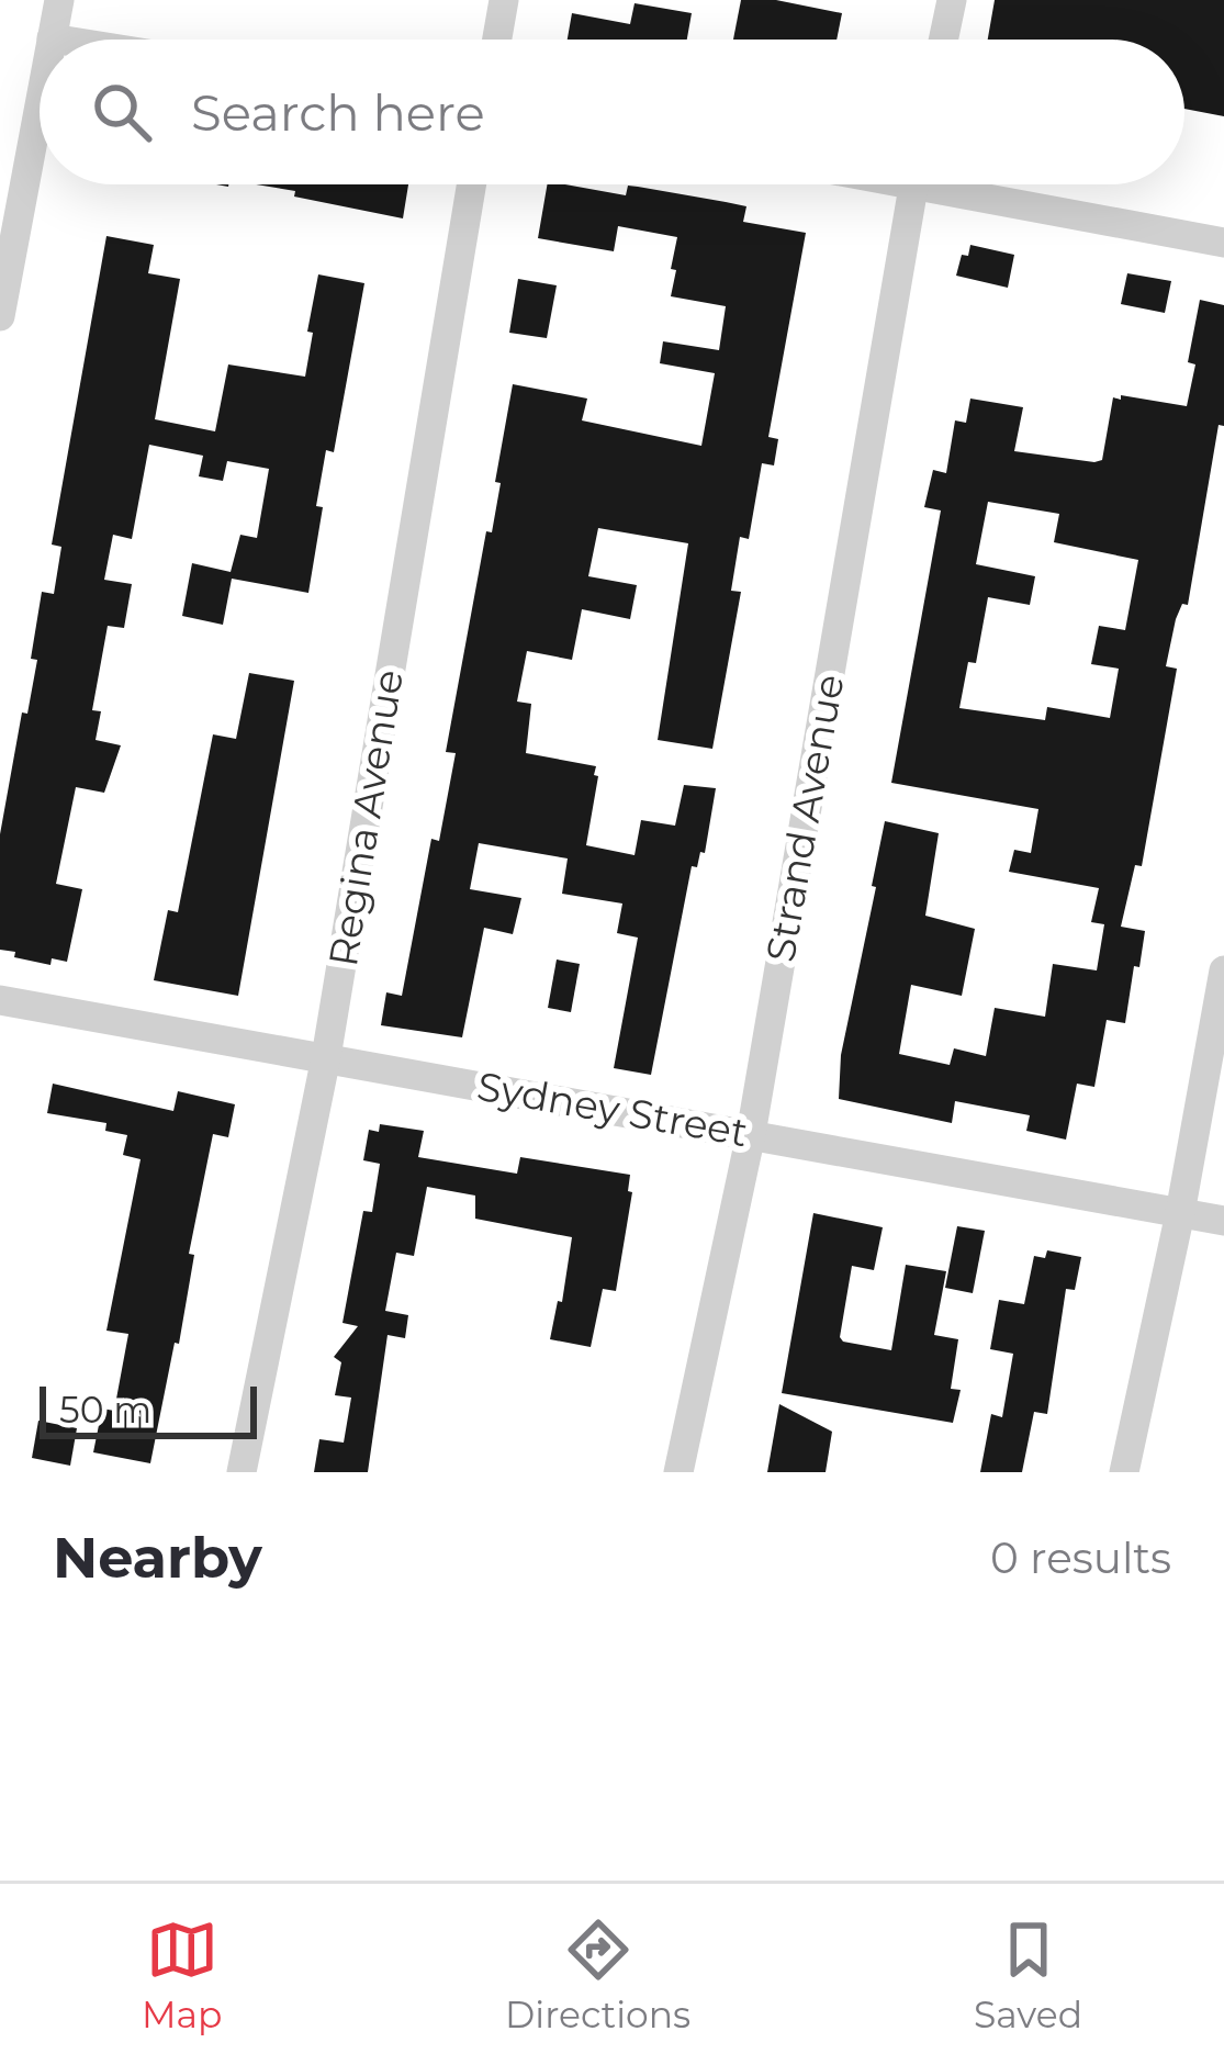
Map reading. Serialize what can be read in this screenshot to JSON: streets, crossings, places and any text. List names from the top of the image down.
{
  "streets": {
    "street": ["Regina Avenue", "Strand Avenue", "Sydney Street"]
  },
  "crossings": [
    ["Regina Avenue", "Sydney Street"],
    ["Strand Avenue", "Sydney Street"]
  ],
  "scale_bar": "50 m",
  "page": {
    "search": "Search here",
    "scale": "50 m",
    "heading": ["Nearby", "0 results"],
    "nav": ["Map", "Directions", "Saved"]
  }
}
